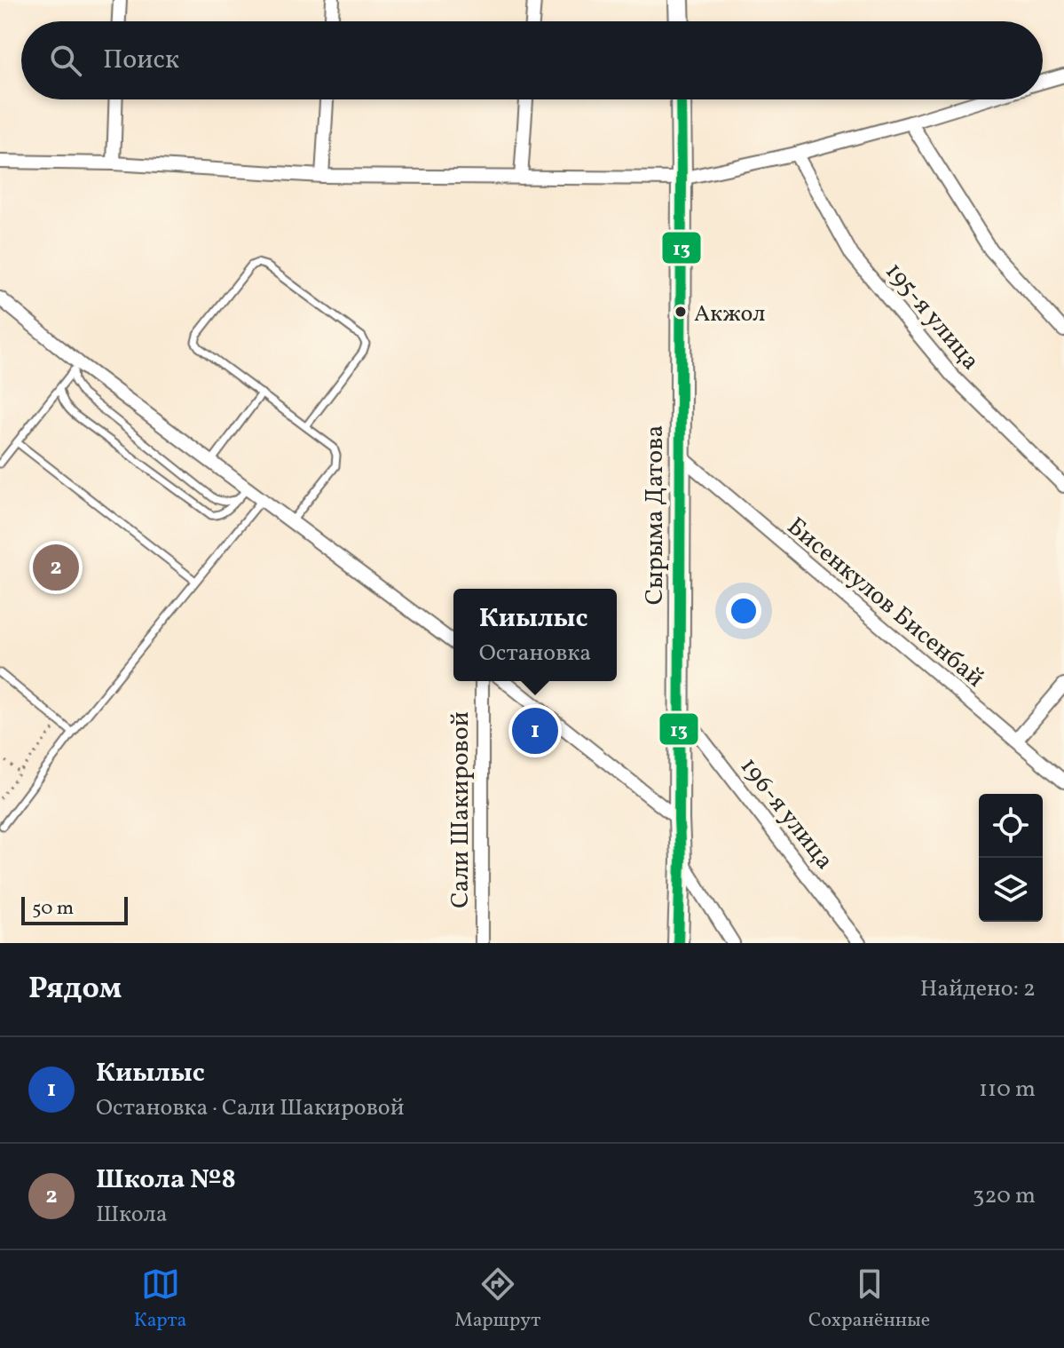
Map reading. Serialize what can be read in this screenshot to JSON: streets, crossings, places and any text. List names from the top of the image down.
{
  "streets": {
    "street": [
      "195-я улица",
      "Сырыма Датова",
      "Бисенкулов Бисенбай",
      "Сали Шакировой",
      "196-я улица"
    ]
  },
  "crossings": [
    ["Сырыма Датова", "Бисенкулов Бисенбай"],
    ["Сырыма Датова", "196-я улица"]
  ],
  "places": ["Акжол"],
  "lines": ["transit line 13"],
  "scale_bar": "50 m",
  "page": {
    "search": "Поиск",
    "pins": ["2", "1"],
    "popup": ["Киылыс", "Остановка"],
    "scale": "50 m",
    "heading": ["Рядом", "Найдено: 2"],
    "list": [
      {
        "mark": "1",
        "name": "Киылыс",
        "note": "Остановка · Сали Шакировой",
        "value": "110 m"
      },
      {
        "mark": "2",
        "name": "Школа №8",
        "note": "Школа",
        "value": "320 m"
      }
    ],
    "nav": ["Карта", "Маршрут", "Сохранённые"]
  }
}
